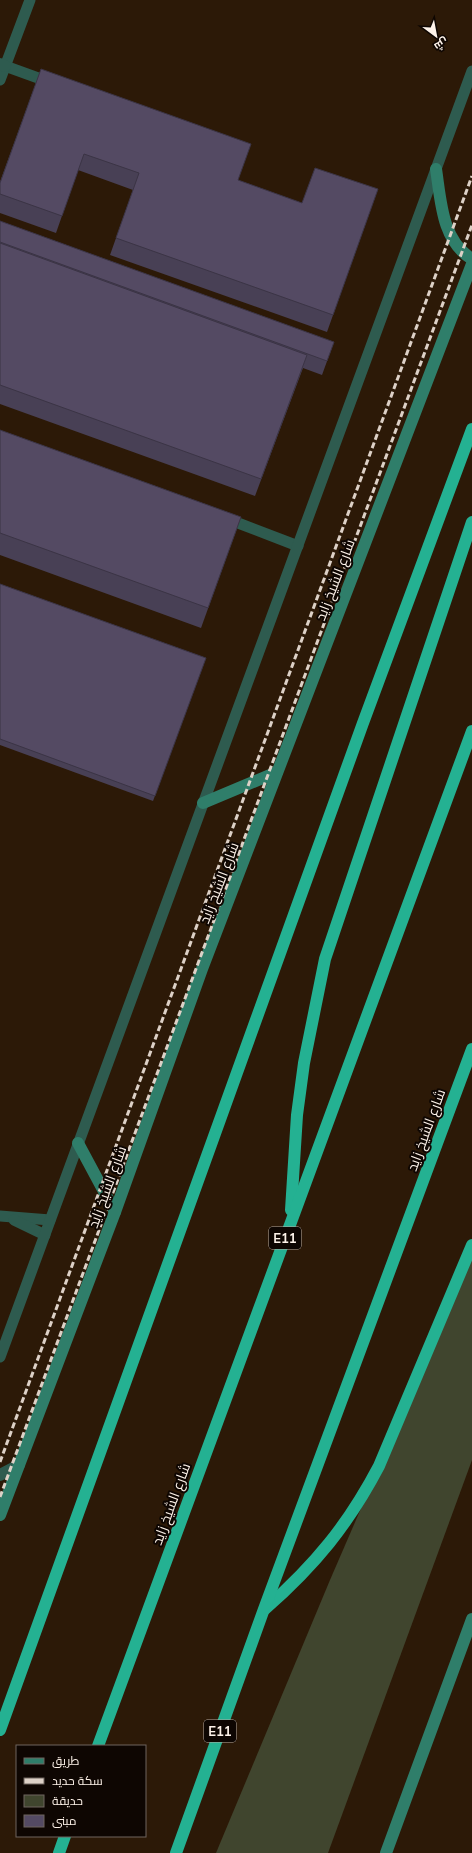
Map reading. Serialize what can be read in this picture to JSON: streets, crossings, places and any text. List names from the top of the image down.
{
  "streets": {
    "highway": ["شارع الشيخ زايد", "E11"]
  },
  "legend": [
    "طريق",
    "سكة حديد",
    "حديقة",
    "مبنى"
  ],
  "north": "bottom right"
}
